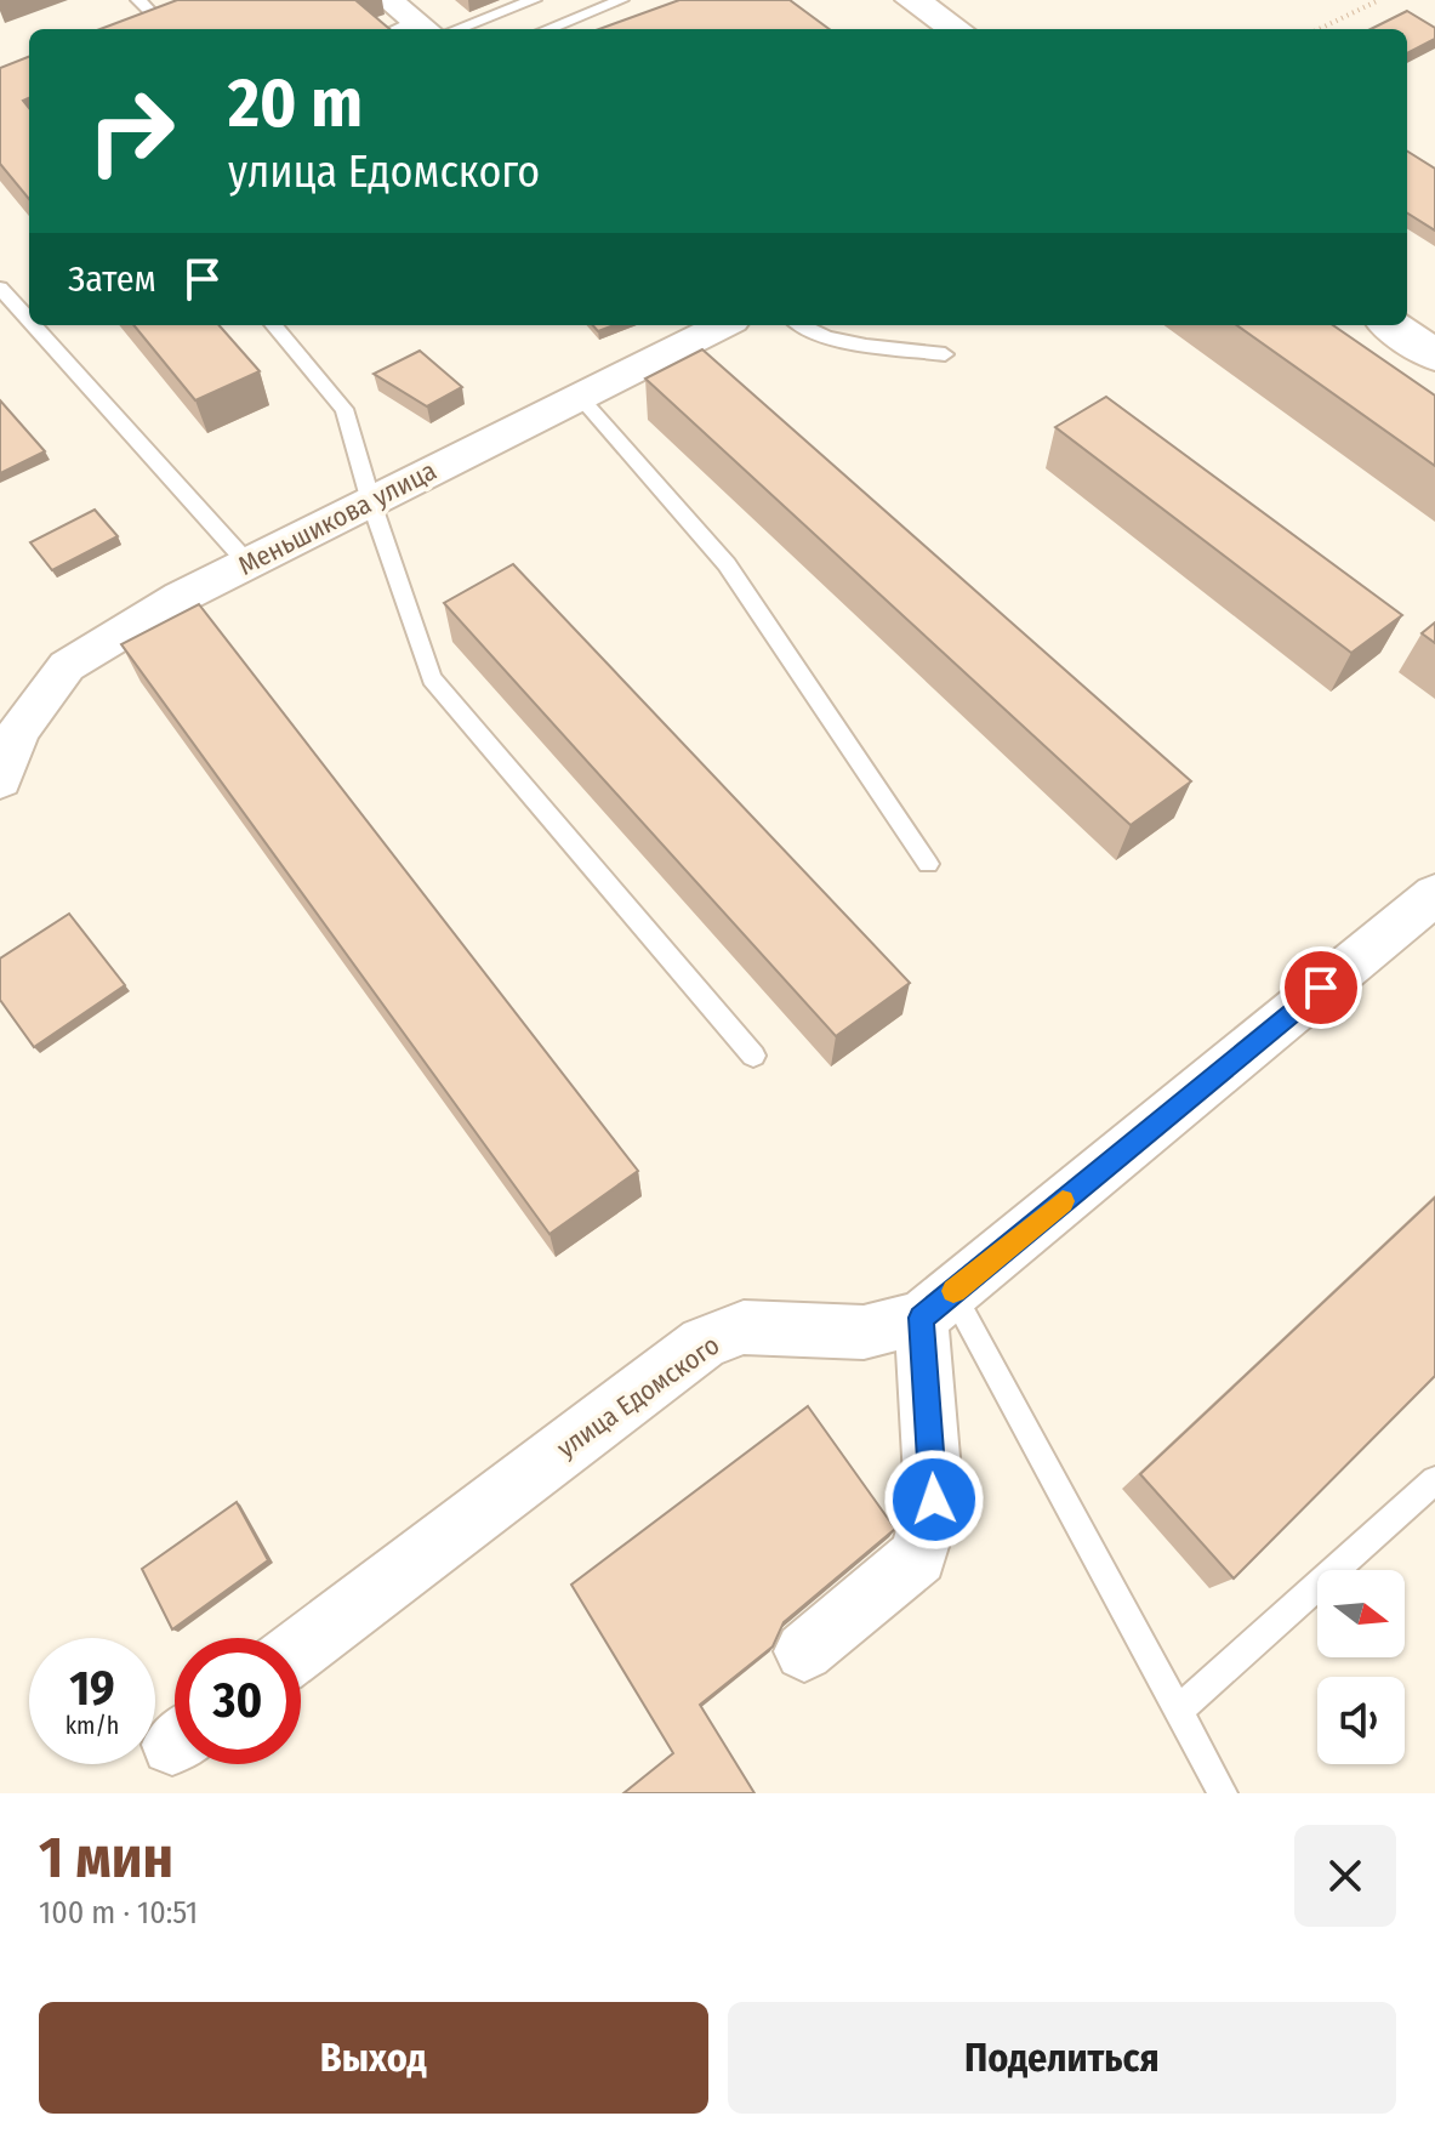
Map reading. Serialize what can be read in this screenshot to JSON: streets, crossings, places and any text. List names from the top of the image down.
{
  "streets": {
    "street": ["Меньшикова улица", "улица Едомского"]
  },
  "north": "right",
  "page": {
    "turn": ["20 m", "улица Едомского"],
    "then": "Затем",
    "speed": "19 km/h",
    "limit": "30",
    "heading": ["1 мин", "100 m · 10:51"],
    "buttons": ["Выход", "Поделиться"]
  }
}
